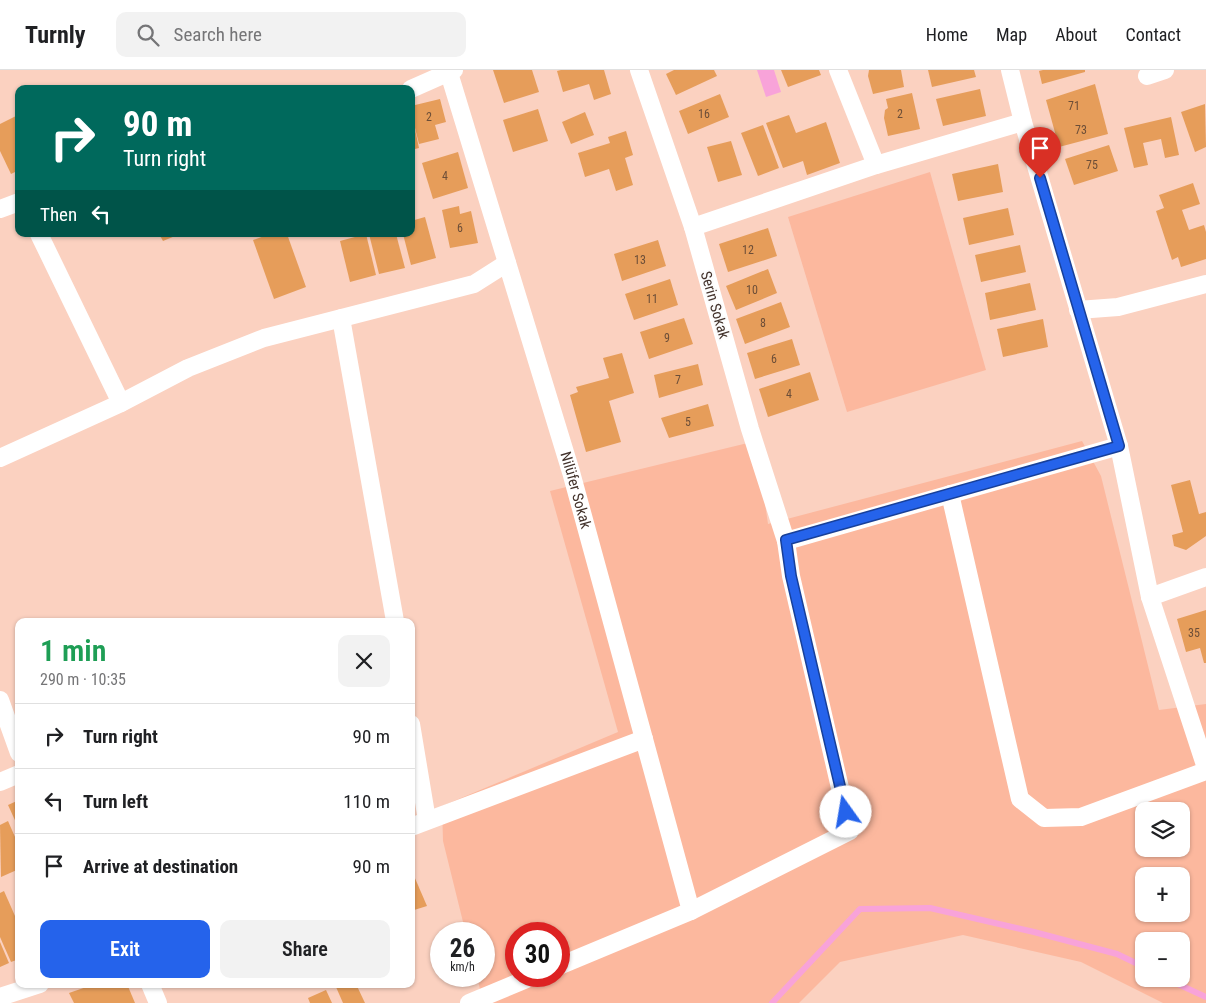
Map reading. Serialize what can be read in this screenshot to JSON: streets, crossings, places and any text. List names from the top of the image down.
{
  "streets": {
    "street": ["Serin Sokak", "Nilüfer Sokak"]
  },
  "crossings": [
    ["Serin Sokak", "Nilüfer Sokak"]
  ],
  "house_numbers": [
    "71",
    "16",
    "2",
    "2",
    "73",
    "75",
    "4",
    "6",
    "12",
    "13",
    "10",
    "11",
    "8",
    "9",
    "6",
    "7",
    "4",
    "5",
    "35"
  ],
  "page": {
    "header": "Turnly",
    "search": "Search here",
    "nav": [
      "Home",
      "Map",
      "About",
      "Contact"
    ],
    "turn": ["90 m", "Turn right"],
    "then": "Then",
    "heading": ["1 min", "290 m · 10:35"],
    "list": [
      {
        "name": "Turn right",
        "value": "90 m"
      },
      {
        "name": "Turn left",
        "value": "110 m"
      },
      {
        "name": "Arrive at destination",
        "value": "90 m"
      }
    ],
    "map_buttons": ["+", "−"],
    "buttons": ["Exit", "Share"],
    "speed": "26 km/h",
    "limit": "30"
  }
}
